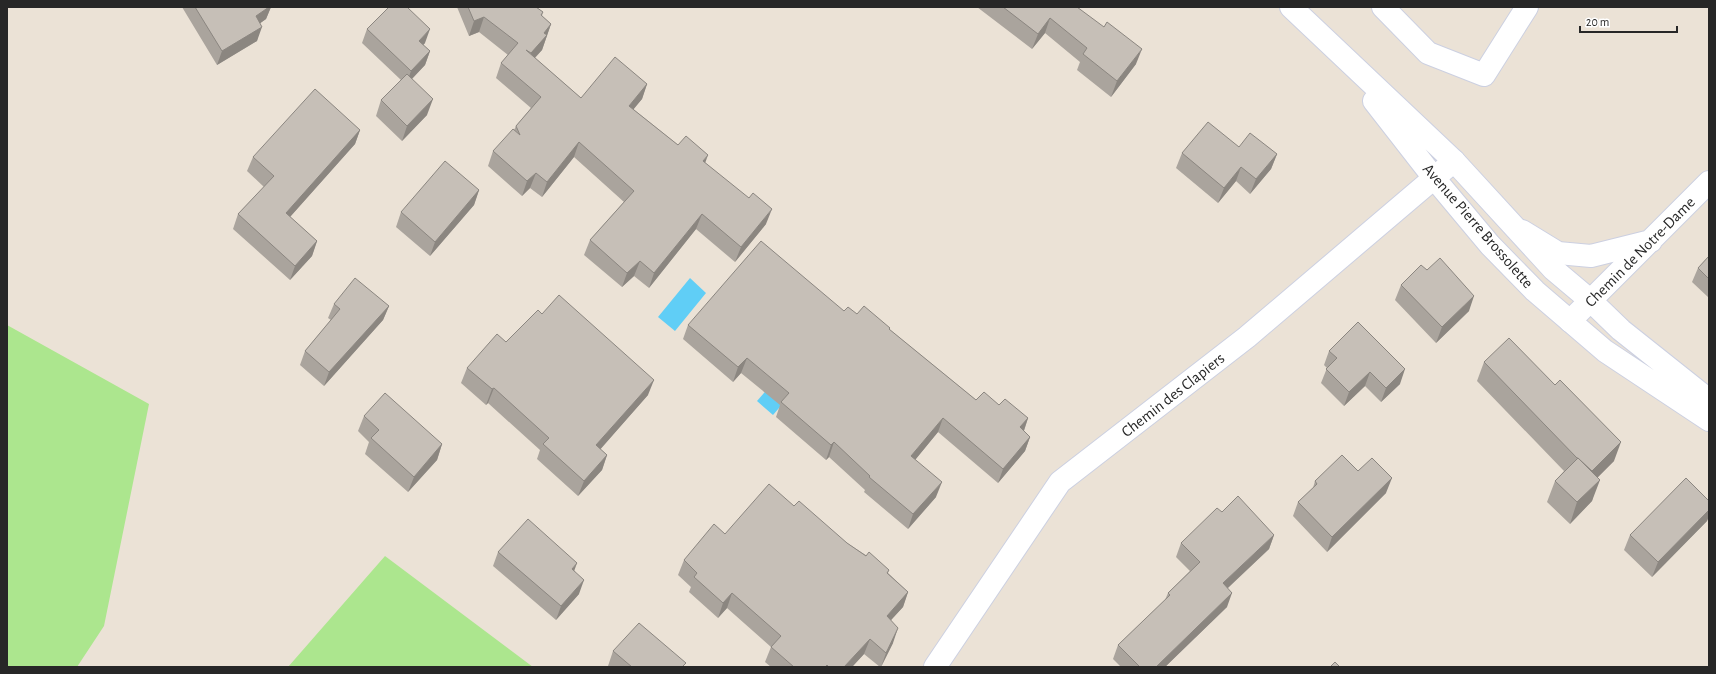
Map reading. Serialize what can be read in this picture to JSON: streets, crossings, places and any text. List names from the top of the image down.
{
  "streets": {
    "street": ["Avenue Pierre Brossolette", "Chemin de Notre-Dame", "Chemin des Clapiers"]
  },
  "crossings": [
    ["Avenue Pierre Brossolette", "Chemin de Notre-Dame"],
    ["Avenue Pierre Brossolette", "Chemin des Clapiers"]
  ],
  "scale_bar": "20 m"
}
